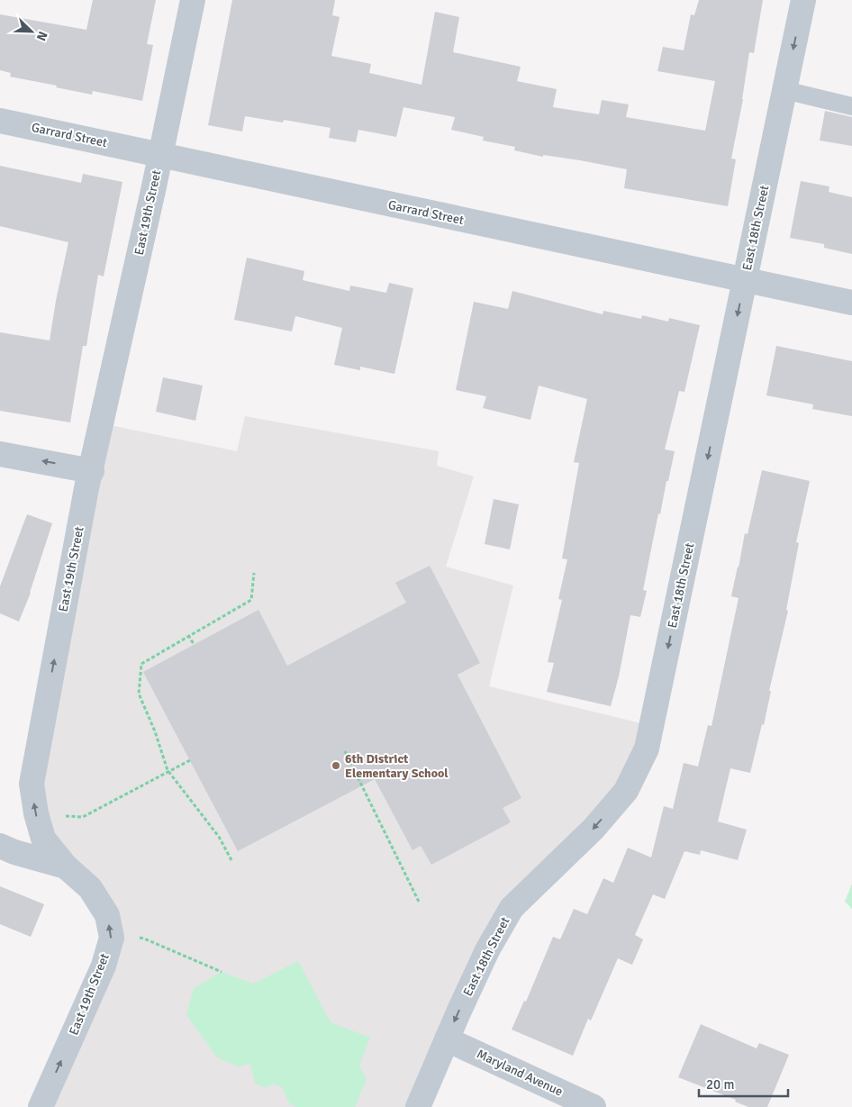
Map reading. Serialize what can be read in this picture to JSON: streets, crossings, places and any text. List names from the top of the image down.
{
  "streets": {
    "street": [
      "Garrard Street",
      "East 19th Street",
      "East 18th Street",
      "Maryland Avenue"
    ]
  },
  "crossings": [
    ["Garrard Street", "East 19th Street"],
    ["Garrard Street", "East 18th Street"],
    ["East 18th Street", "Maryland Avenue"]
  ],
  "one_way": ["East 19th Street", "East 18th Street"],
  "places": ["6th District Elementary School"],
  "scale_bar": "20 m",
  "north": "bottom right"
}
